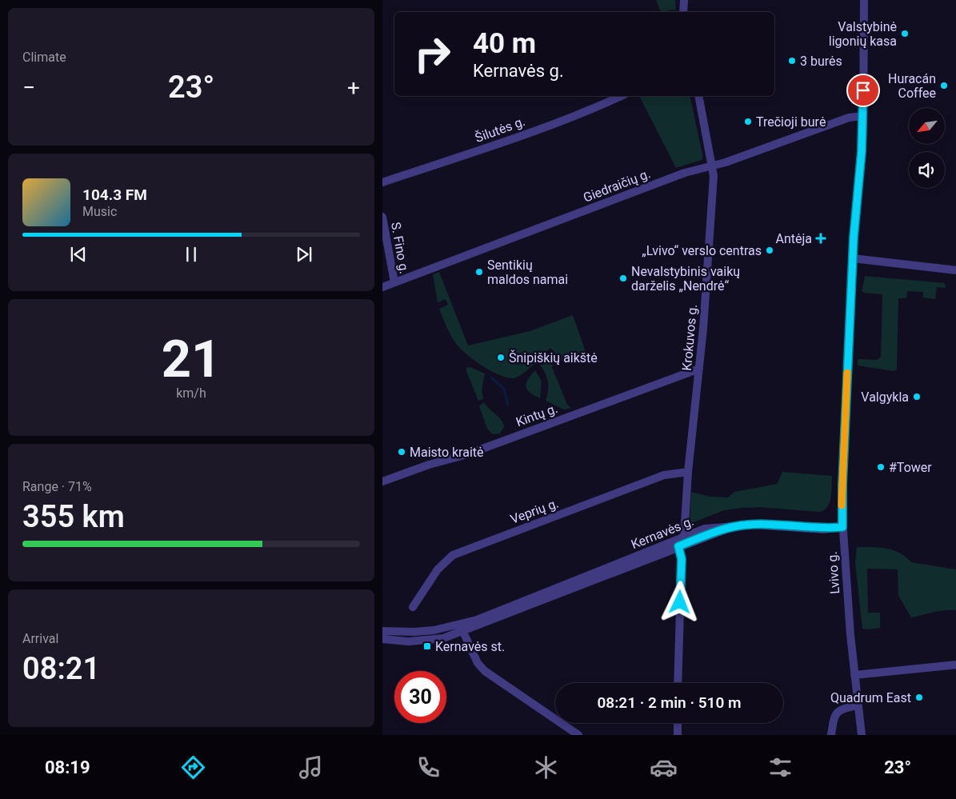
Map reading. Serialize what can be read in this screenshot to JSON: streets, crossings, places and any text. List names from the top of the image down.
{
  "streets": {
    "street": [
      "Šilutės g.",
      "Giedraičių g.",
      "S. Fino g.",
      "Krokuvos g.",
      "Kintų g.",
      "Veprių g.",
      "Kernavės g.",
      "Lvivo g."
    ]
  },
  "crossings": [
    ["Giedraičių g.", "S. Fino g."],
    ["Giedraičių g.", "Krokuvos g."],
    ["Giedraičių g.", "Lvivo g."],
    ["Krokuvos g.", "Kintų g."],
    ["Krokuvos g.", "Veprių g."],
    ["Krokuvos g.", "Kernavės g."]
  ],
  "places": {
    "other": [
      "Valstybinė ligonių kasa",
      "3 burės",
      "Huracán Coffee",
      "Trečioji burė",
      "„Lvivo“ verslo centras",
      "Sentikių maldos namai",
      "Nevalstybinis vaikų darželis „Nendrė“",
      "Šnipiškių aikštė",
      "Valgykla",
      "Maisto kraitė",
      "#Tower",
      "Quadrum East"
    ],
    "health": ["Antėja"],
    "transit": ["Kernavės st."]
  },
  "north": "bottom left",
  "page": {
    "tile": [
      "Climate",
      ["21", "km/h"],
      ["Range · 71%", "355 km"],
      ["Arrival", "08:21"]
    ],
    "turn": ["40 m", "Kernavės g."],
    "heat": ["−", "23°", "+"],
    "song": ["104.3 FM", "Music"],
    "limit": "30",
    "trip": "08:21 · 2 min · 510 m",
    "tabs": ["08:19", "23°"]
  }
}
